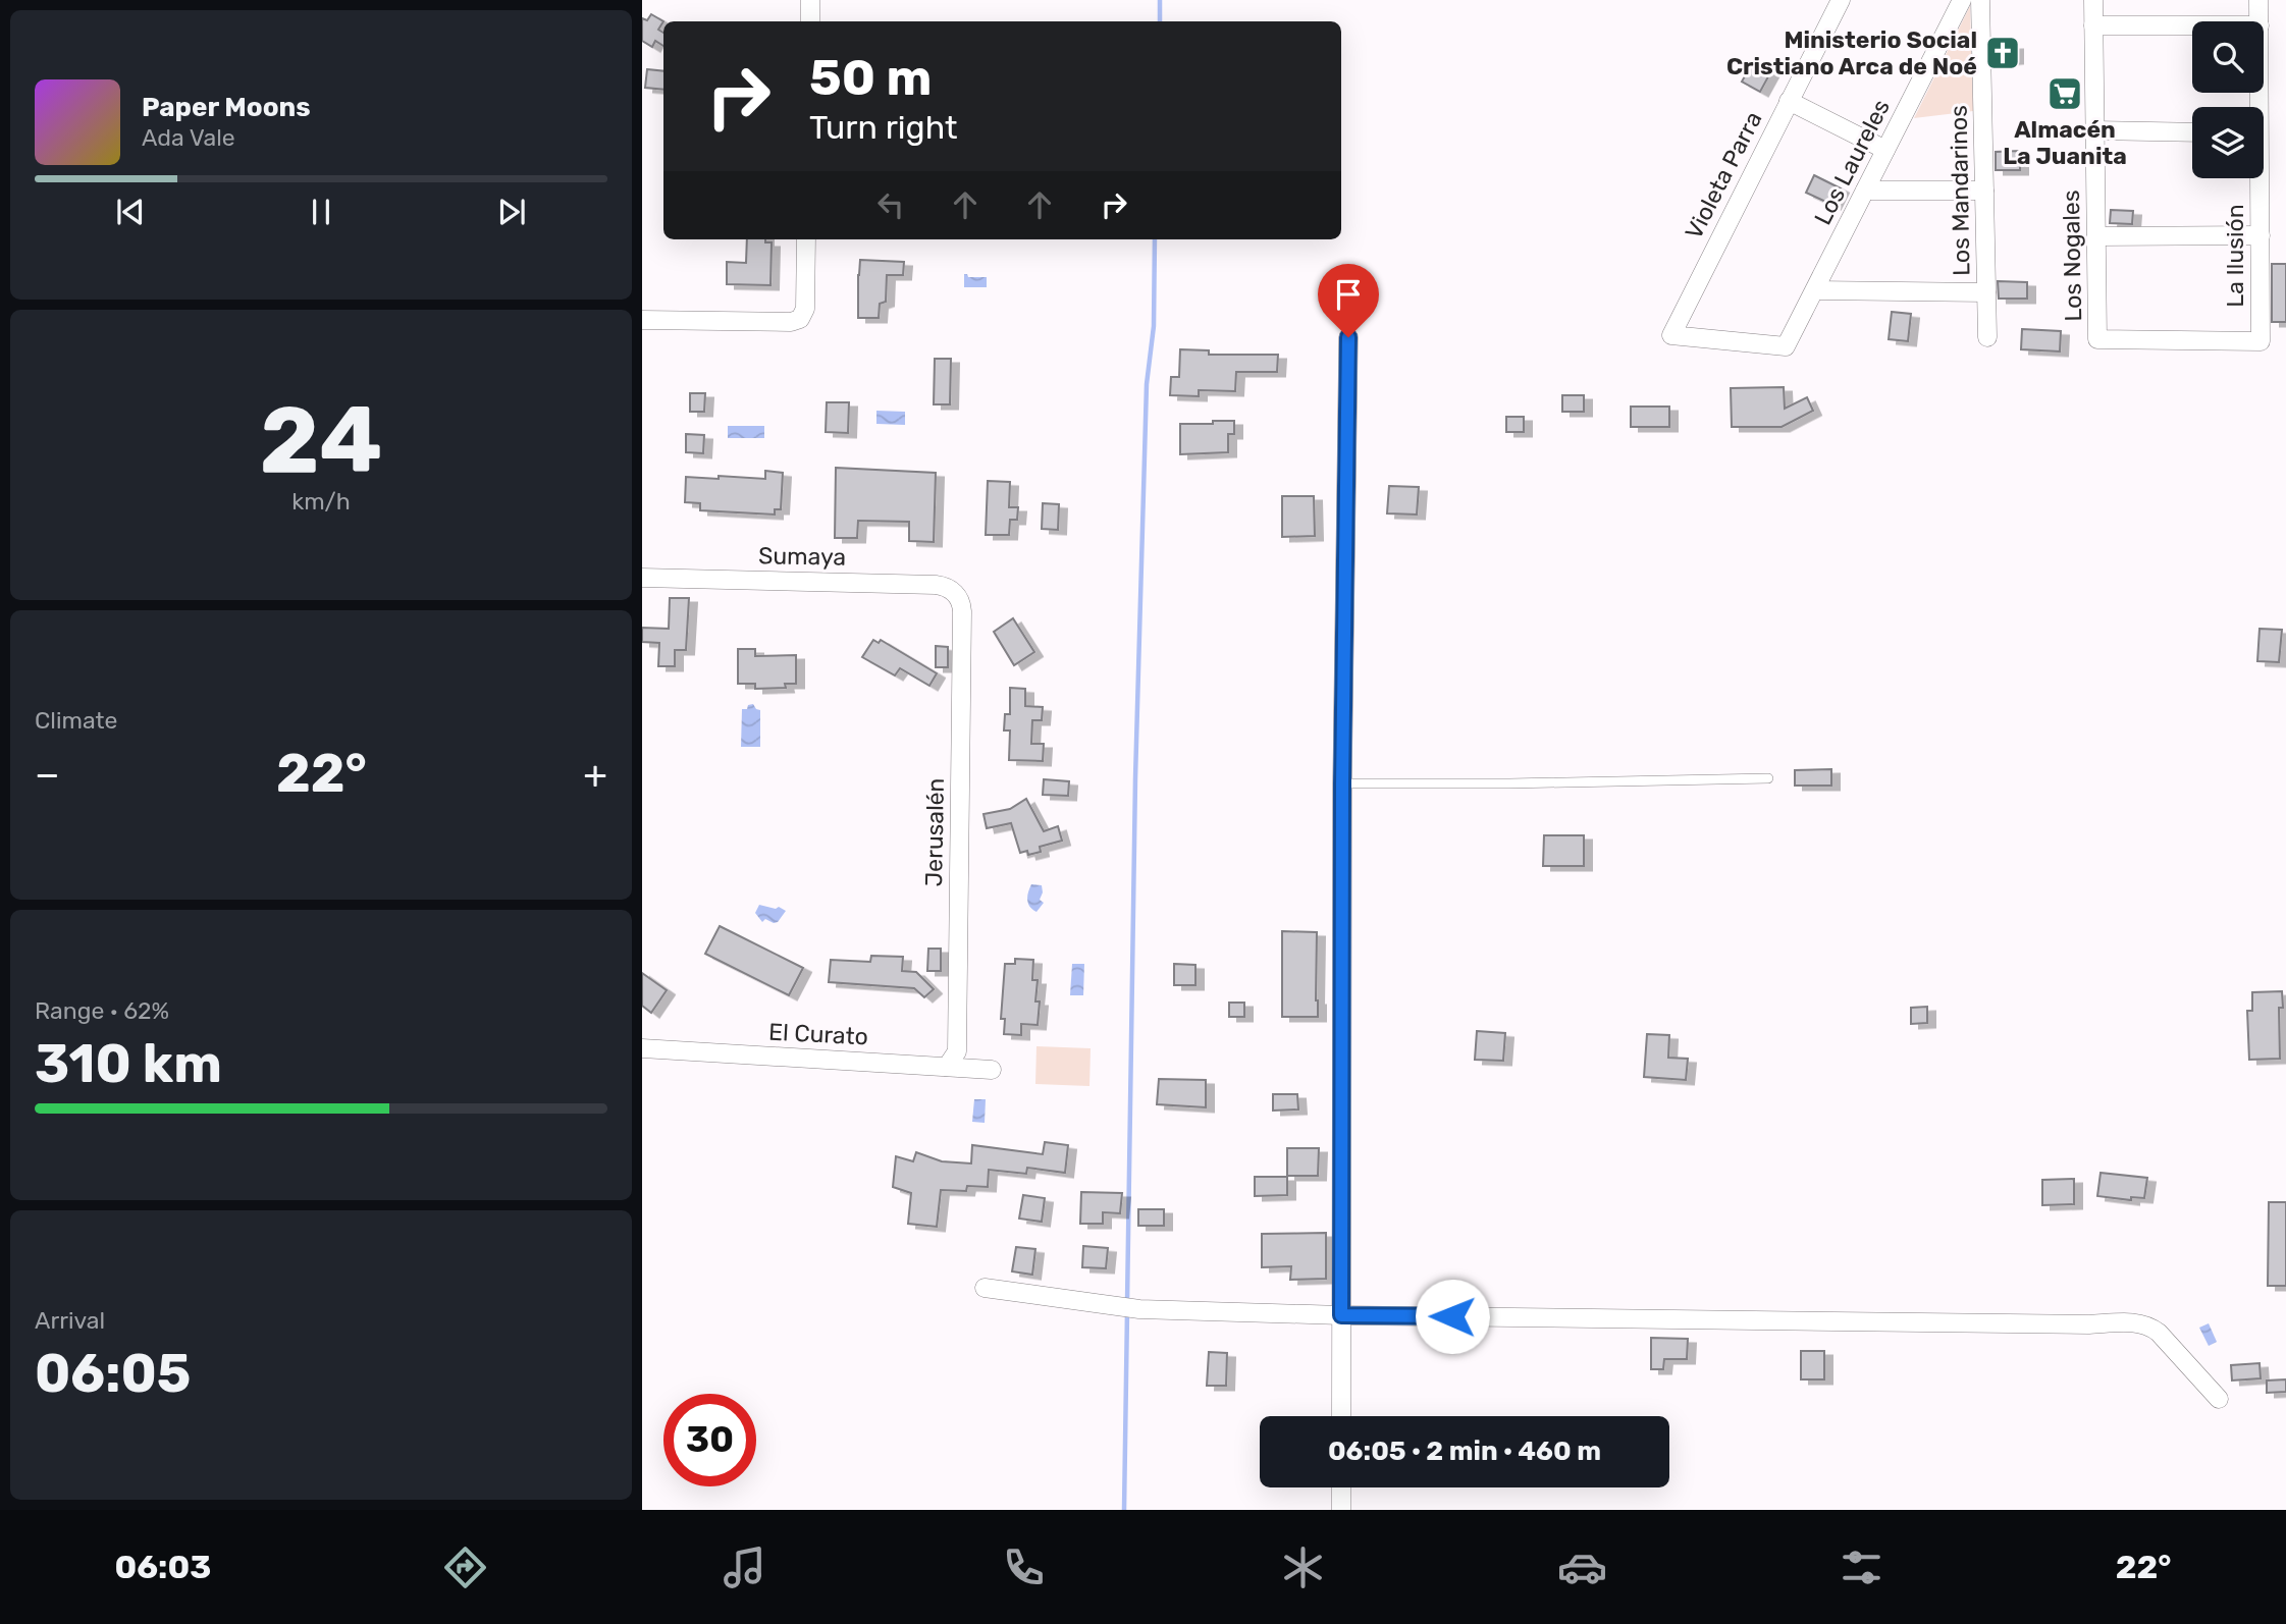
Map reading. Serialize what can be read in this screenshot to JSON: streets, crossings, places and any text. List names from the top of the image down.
{
  "streets": {
    "street": [
      "Los Laureles",
      "Violeta Parra",
      "Los Mandarinos",
      "Los Nogales",
      "La Ilusión",
      "Sumaya",
      "Jerusalén",
      "El Curato"
    ]
  },
  "crossings": [
    ["Los Laureles", "Violeta Parra"],
    ["Los Nogales", "La Ilusión"],
    ["Sumaya", "Jerusalén"],
    ["Jerusalén", "El Curato"]
  ],
  "places": {
    "church": ["Ministerio Social Cristiano Arca de Noé"],
    "supermarket": ["Almacén La Juanita"]
  },
  "page": {
    "turn": ["50 m", "Turn right"],
    "song": ["Paper Moons", "Ada Vale"],
    "tile": [
      ["24", "km/h"],
      "Climate",
      ["Range · 62%", "310 km"],
      ["Arrival", "06:05"]
    ],
    "heat": ["−", "22°", "+"],
    "limit": "30",
    "trip": "06:05 · 2 min · 460 m",
    "tabs": ["06:03", "22°"]
  }
}
